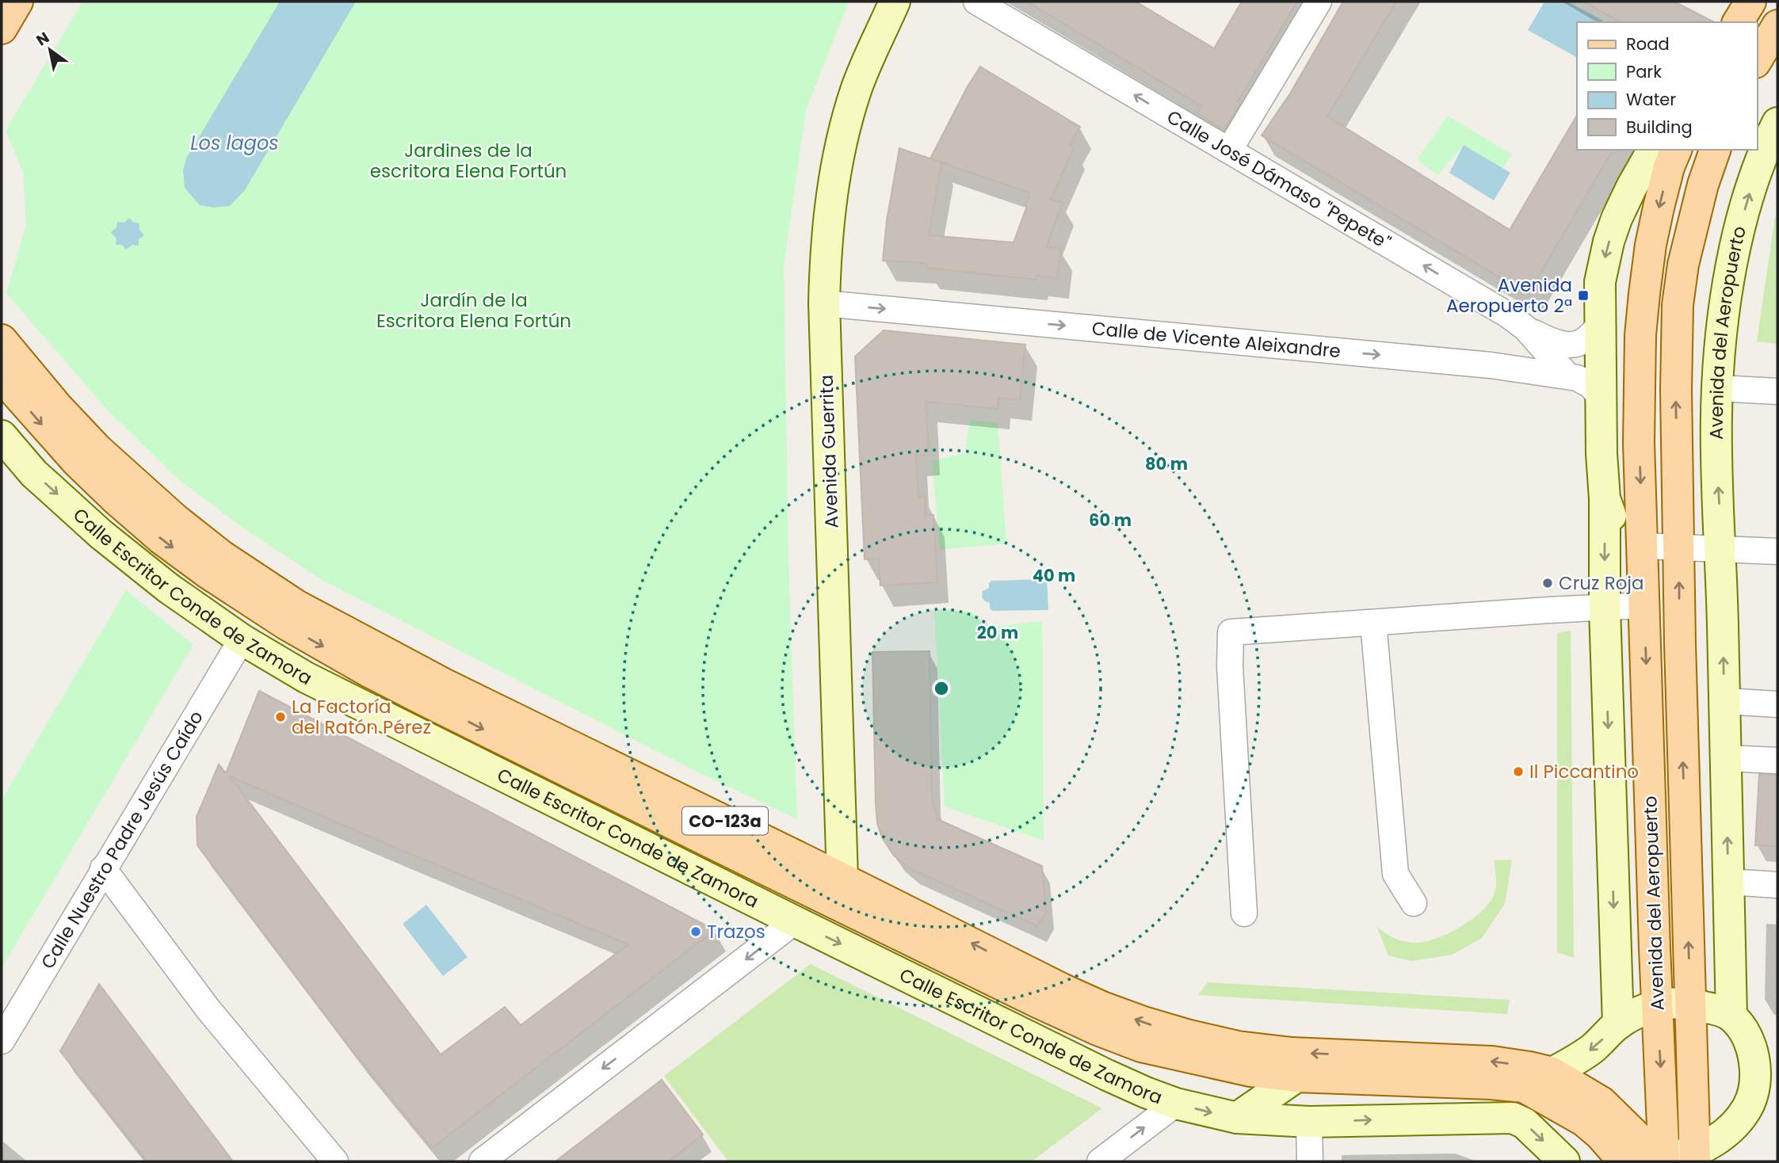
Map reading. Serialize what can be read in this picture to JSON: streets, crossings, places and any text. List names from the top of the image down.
{
  "streets": {
    "main road": ["Avenida del Aeropuerto", "Calle Escritor Conde de Zamora", "CO-123a"],
    "street": [
      "Calle José Dámaso \"Pepete\"",
      "Calle de Vicente Aleixandre",
      "Avenida Guerrita",
      "Calle Nuestro Padre Jesús Caído"
    ]
  },
  "crossings": [
    ["Calle José Dámaso \"Pepete\"", "Calle de Vicente Aleixandre"],
    ["Avenida del Aeropuerto", "Calle Escritor Conde de Zamora"],
    ["Calle de Vicente Aleixandre", "Avenida Guerrita"],
    ["Avenida Guerrita", "Calle Escritor Conde de Zamora"],
    ["Avenida Guerrita", "CO-123a"],
    ["Calle Escritor Conde de Zamora", "Calle Nuestro Padre Jesús Caído"]
  ],
  "one_way": ["Calle José Dámaso \"Pepete\"", "Calle de Vicente Aleixandre"],
  "water": ["Los lagos"],
  "parks": ["Jardines de la escritora Elena Fortún", "Jardín de la Escritora Elena Fortún"],
  "places": {
    "transit": ["Avenida Aeropuerto 2ª"],
    "other": [
      "Cruz Roja",
      "La Factoría del Ratón Pérez",
      "Il Piccantino",
      "Trazos"
    ]
  },
  "legend": [
    "Road",
    "Park",
    "Water",
    "Building"
  ],
  "north": "top left",
  "rings": [
    "80 m",
    "60 m",
    "40 m",
    "20 m"
  ]
}
